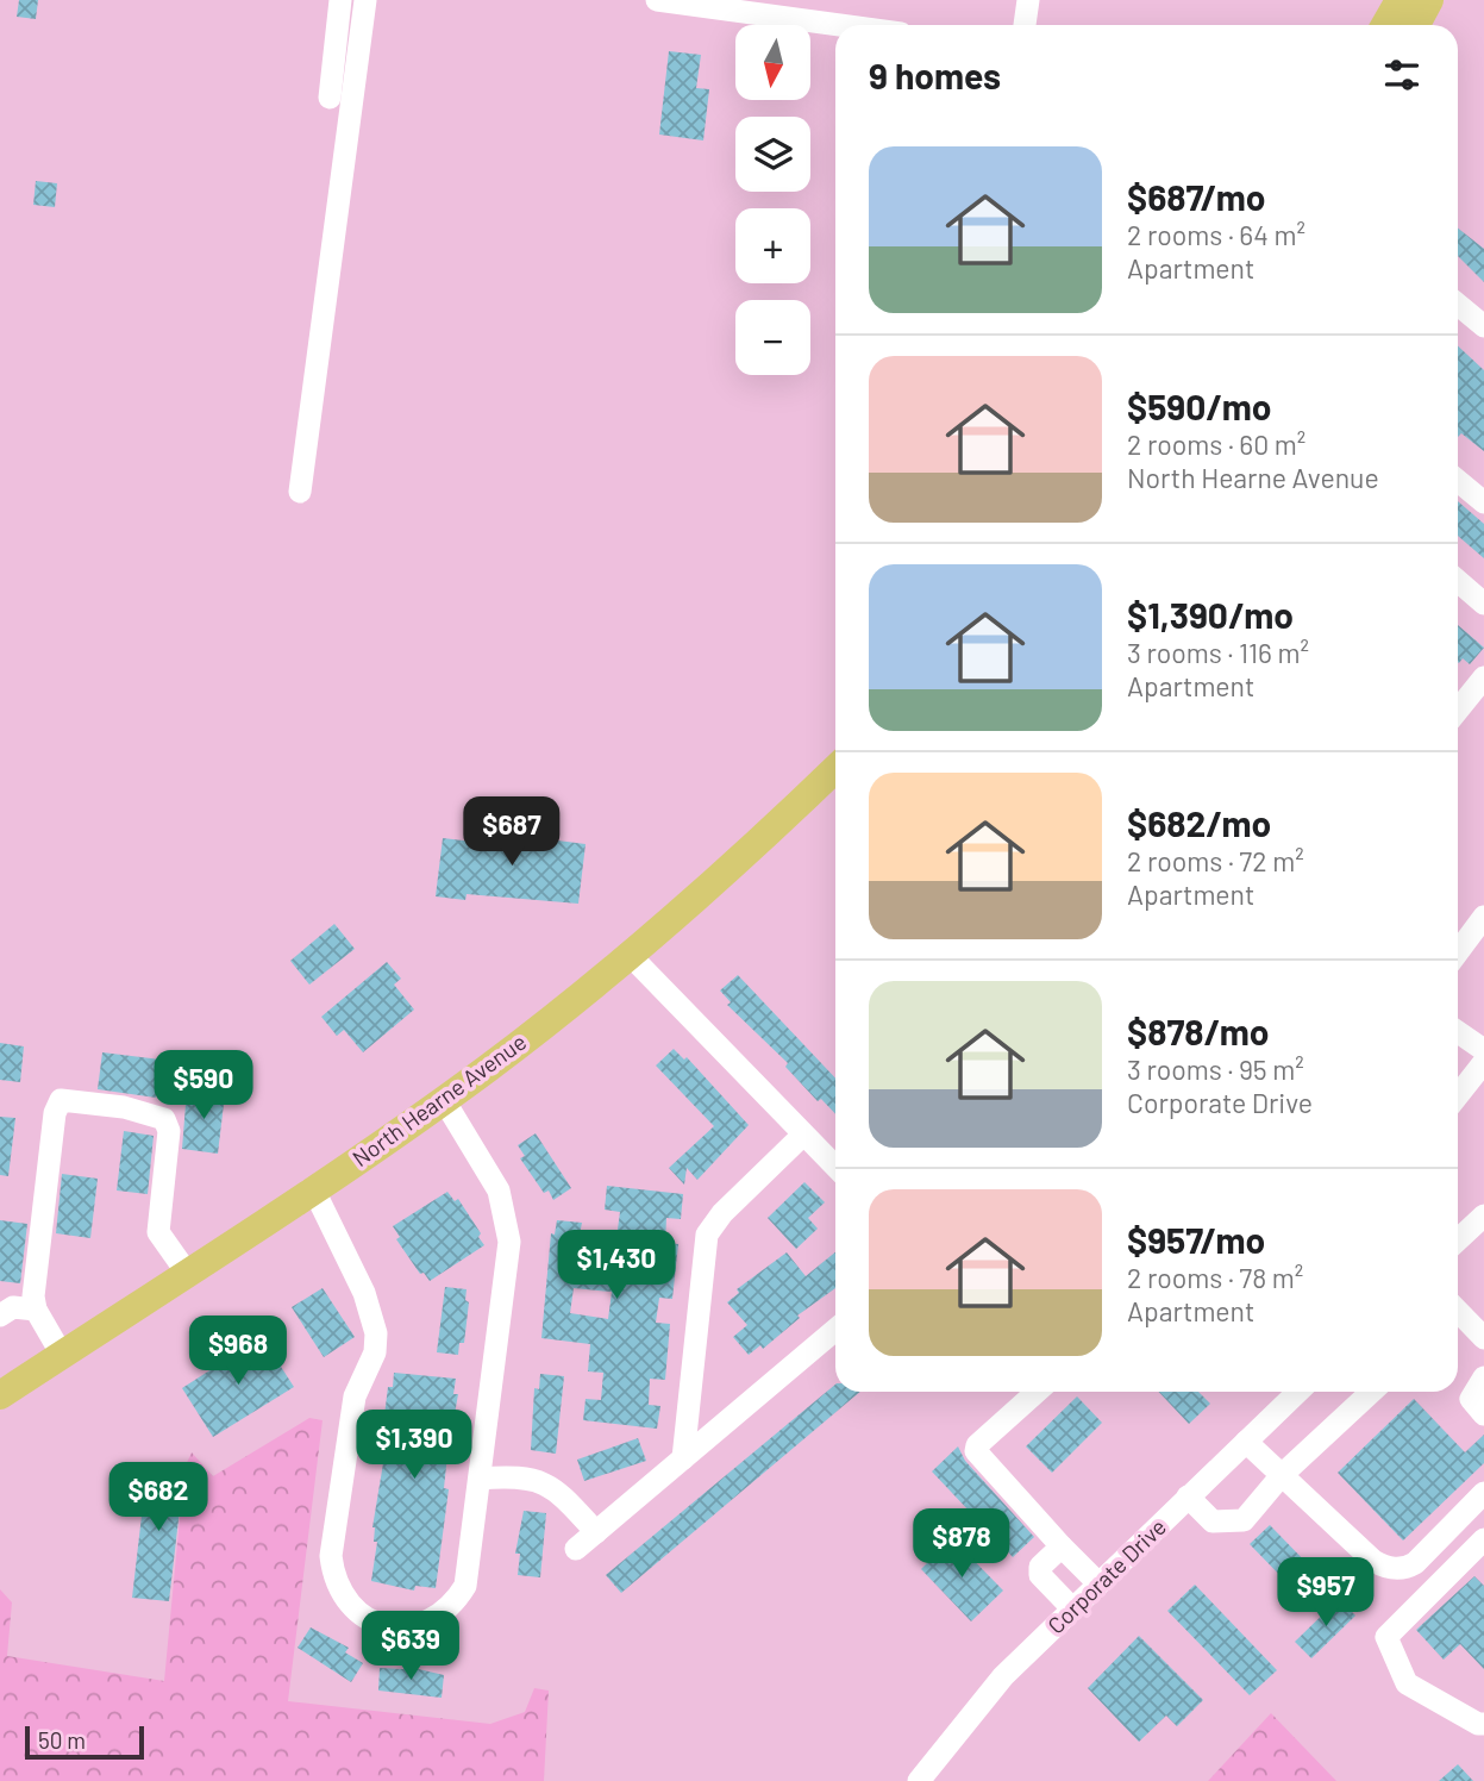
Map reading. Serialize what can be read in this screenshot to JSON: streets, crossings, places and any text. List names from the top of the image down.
{
  "streets": {
    "main road": ["North Hearne Avenue"],
    "street": ["Corporate Drive"]
  },
  "scale_bar": "50 m",
  "north": "bottom",
  "page": {
    "map_buttons": ["+", "−"],
    "heading": "9 homes",
    "list": [
      {
        "name": "$687/mo",
        "note": "2 rooms · 64 m² · Apartment"
      },
      {
        "name": "$590/mo",
        "note": "2 rooms · 60 m² · North Hearne Avenue"
      },
      {
        "name": "$1,390/mo",
        "note": "3 rooms · 116 m² · Apartment"
      },
      {
        "name": "$682/mo",
        "note": "2 rooms · 72 m² · Apartment"
      },
      {
        "name": "$878/mo",
        "note": "3 rooms · 95 m² · Corporate Drive"
      },
      {
        "name": "$957/mo",
        "note": "2 rooms · 78 m² · Apartment"
      }
    ],
    "price": [
      "$687",
      "$590",
      "$1,430",
      "$968",
      "$1,390",
      "$682",
      "$878",
      "$957",
      "$639"
    ],
    "scale": "50 m"
  }
}
